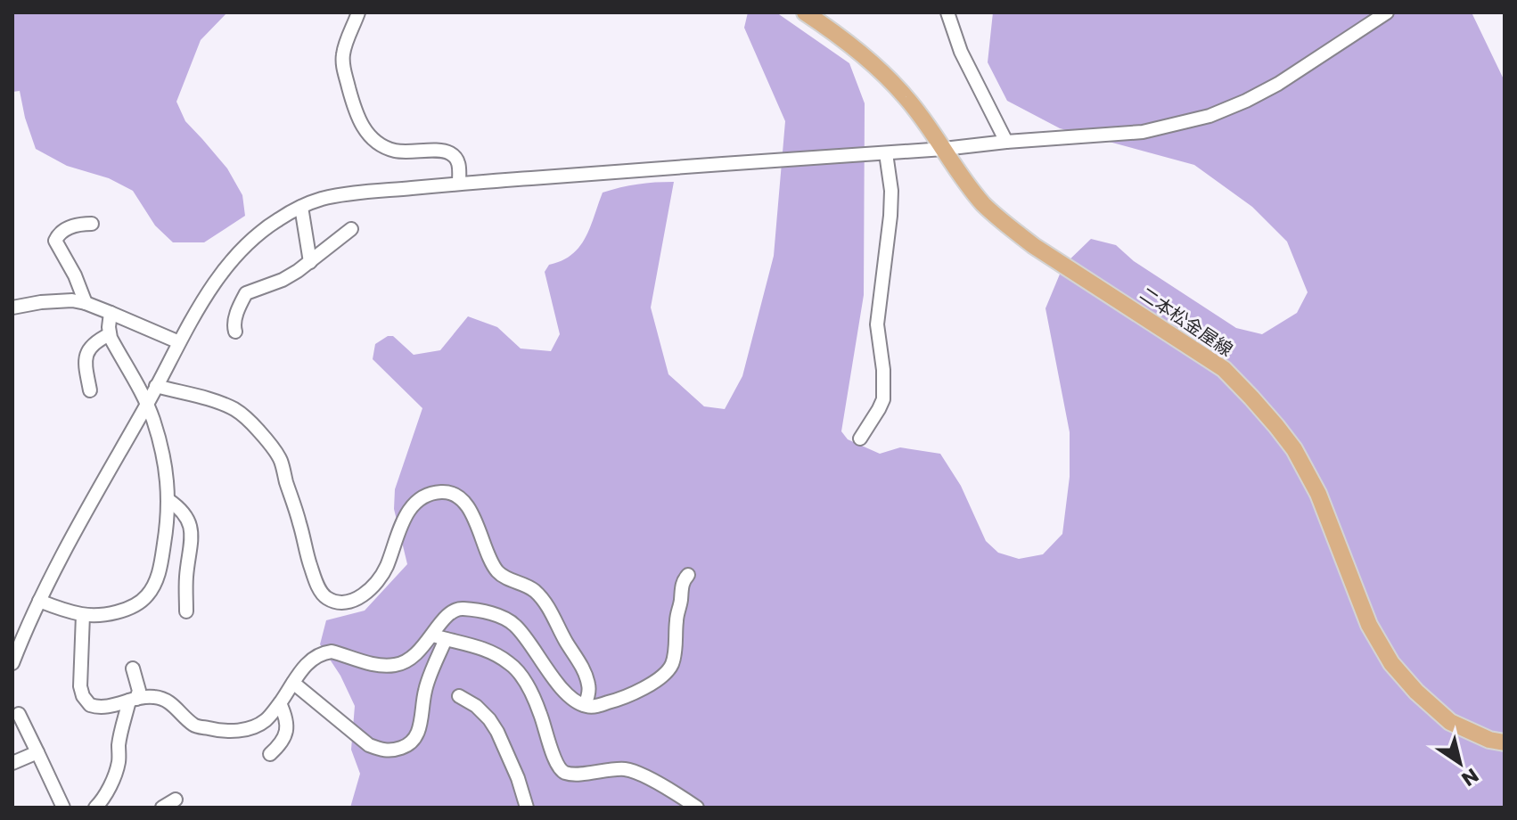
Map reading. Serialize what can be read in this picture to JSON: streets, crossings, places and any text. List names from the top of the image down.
{
  "streets": {
    "main road": ["二本松金屋線"]
  },
  "north": "bottom right"
}
